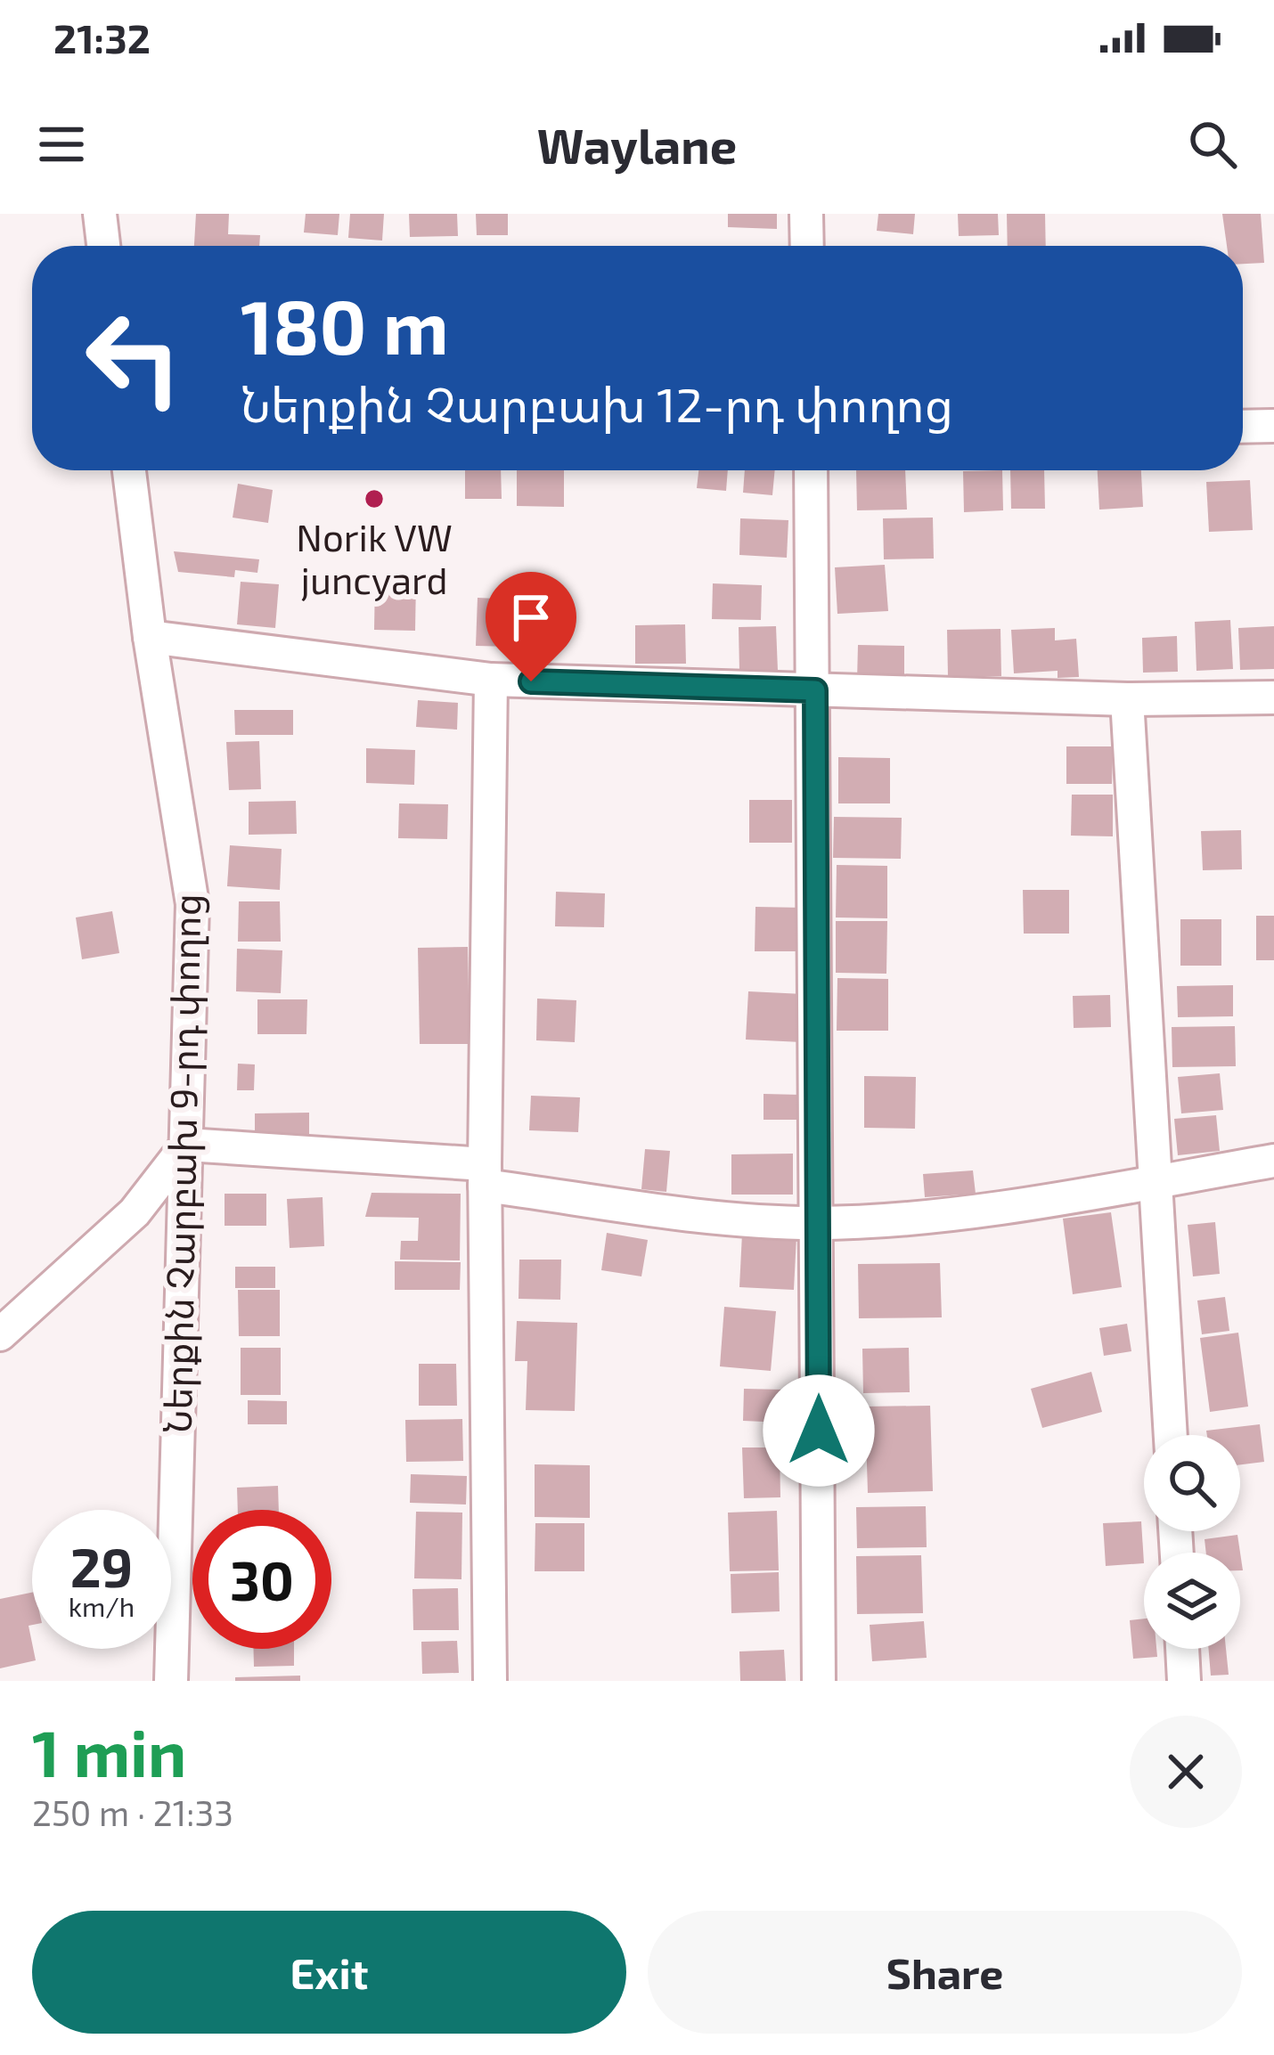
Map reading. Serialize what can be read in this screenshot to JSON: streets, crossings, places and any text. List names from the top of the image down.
{
  "streets": {
    "street": ["Ներքին Չարբախ 9-րդ փողոց"]
  },
  "places": ["Norik VW juncyard"],
  "page": {
    "status": "21:32",
    "header": "Waylane",
    "turn": ["180 m", "Ներքին Չարբախ 12-րդ փողոց"],
    "speed": "29 km/h",
    "limit": "30",
    "heading": ["1 min", "250 m · 21:33"],
    "buttons": ["Exit", "Share"]
  }
}
